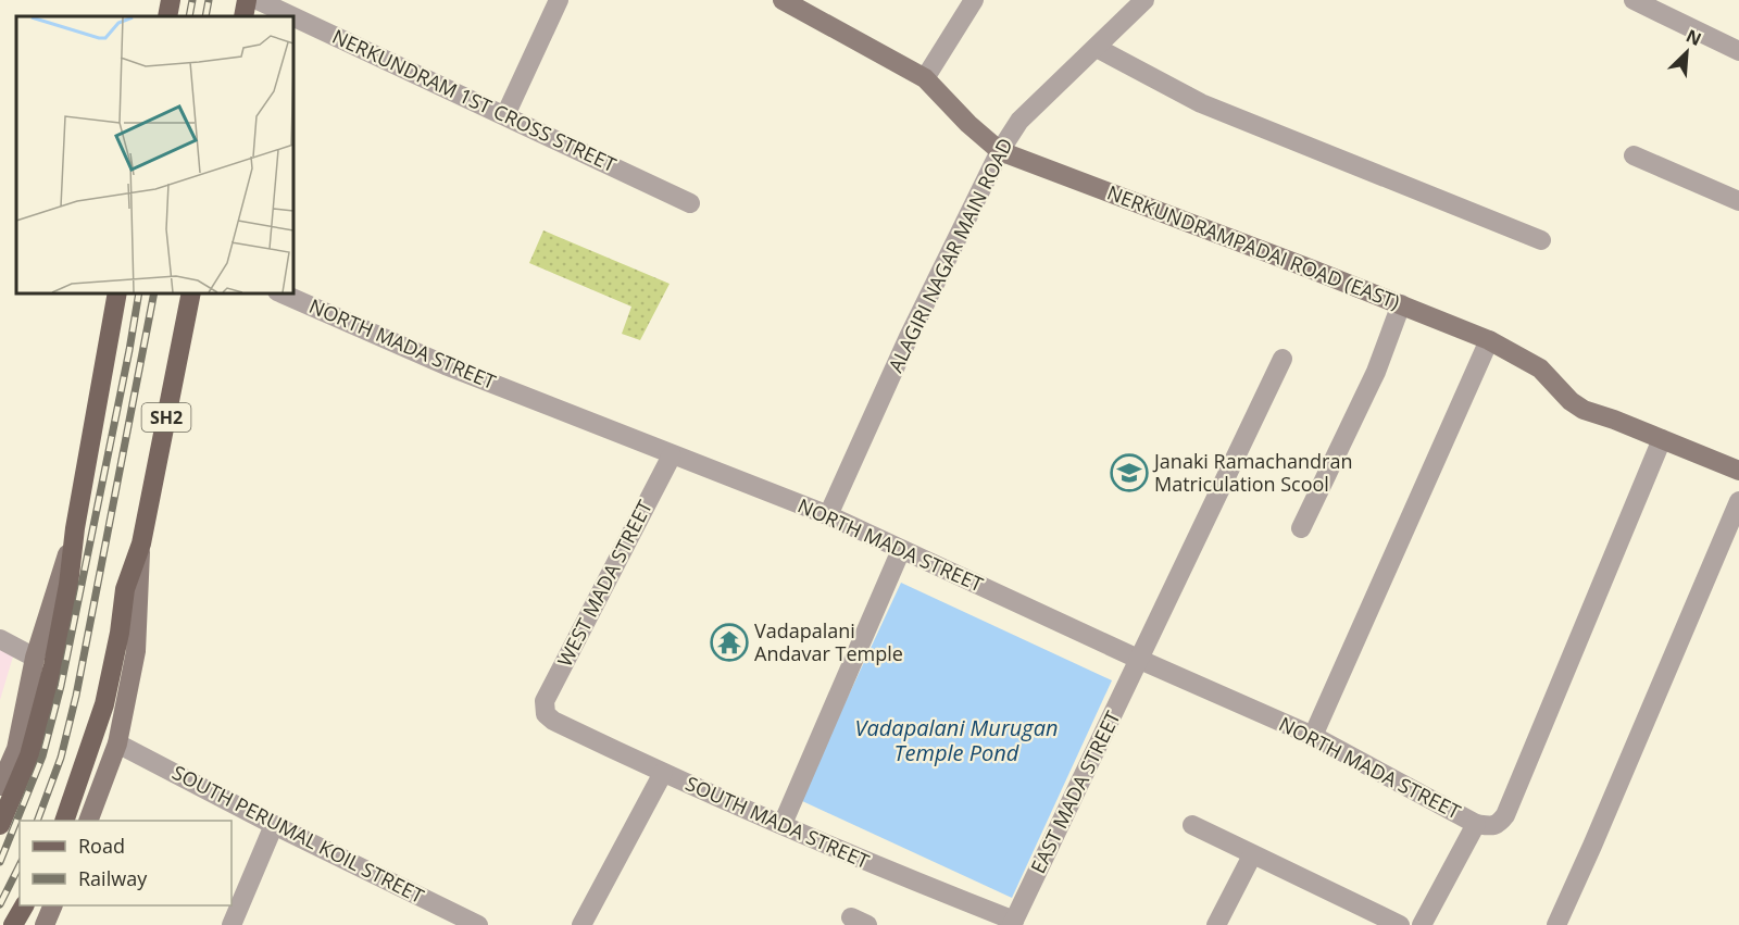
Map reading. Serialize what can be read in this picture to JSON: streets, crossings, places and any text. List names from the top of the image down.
{
  "streets": {
    "main road": ["SH2"],
    "street": [
      "NERKUNDRAM 1ST CROSS STREET",
      "NERKUNDRAMPADAI ROAD (EAST)",
      "ALAGIRI NAGAR MAIN ROAD",
      "NORTH MADA STREET",
      "WEST MADA STREET",
      "EAST MADA STREET",
      "SOUTH MADA STREET",
      "SOUTH PERUMAL KOIL STREET"
    ]
  },
  "crossings": [
    ["NERKUNDRAMPADAI ROAD (EAST)", "ALAGIRI NAGAR MAIN ROAD"],
    ["ALAGIRI NAGAR MAIN ROAD", "NORTH MADA STREET"],
    ["NORTH MADA STREET", "WEST MADA STREET"],
    ["NORTH MADA STREET", "EAST MADA STREET"],
    ["WEST MADA STREET", "SOUTH MADA STREET"],
    ["EAST MADA STREET", "SOUTH MADA STREET"]
  ],
  "water": ["Vadapalani Murugan Temple Pond"],
  "places": {
    "school or university": ["Janaki Ramachandran Matriculation Scool"],
    "temple": ["Vadapalani Andavar Temple"]
  },
  "legend": ["Road", "Railway"],
  "north": "top right"
}
